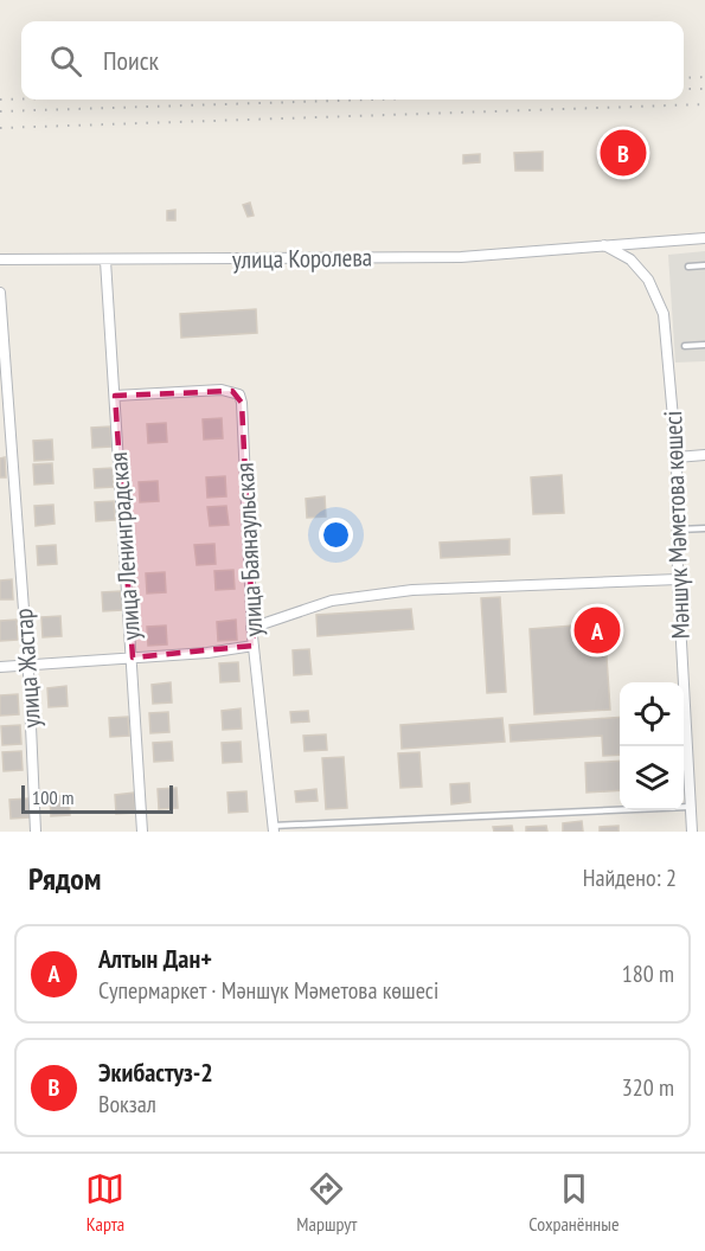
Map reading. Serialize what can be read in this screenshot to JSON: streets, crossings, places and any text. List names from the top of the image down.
{
  "streets": {
    "street": [
      "улица Королева",
      "Мәншүк Мәметова көшесі",
      "улица Ленинградская",
      "улица Баянаульская",
      "улица Жастар"
    ]
  },
  "crossings": [
    ["улица Королева", "Мәншүк Мәметова көшесі"],
    ["улица Королева", "улица Ленинградская"],
    ["улица Ленинградская", "улица Баянаульская"]
  ],
  "scale_bar": "100 m",
  "page": {
    "search": "Поиск",
    "pins": ["B", "A"],
    "scale": "100 m",
    "heading": ["Рядом", "Найдено: 2"],
    "list": [
      {
        "mark": "A",
        "name": "Алтын Дан+",
        "note": "Супермаркет · Мәншүк Мәметова көшесі",
        "value": "180 m"
      },
      {
        "mark": "B",
        "name": "Экибастуз-2",
        "note": "Вокзал",
        "value": "320 m"
      }
    ],
    "nav": ["Карта", "Маршрут", "Сохранённые"]
  }
}
